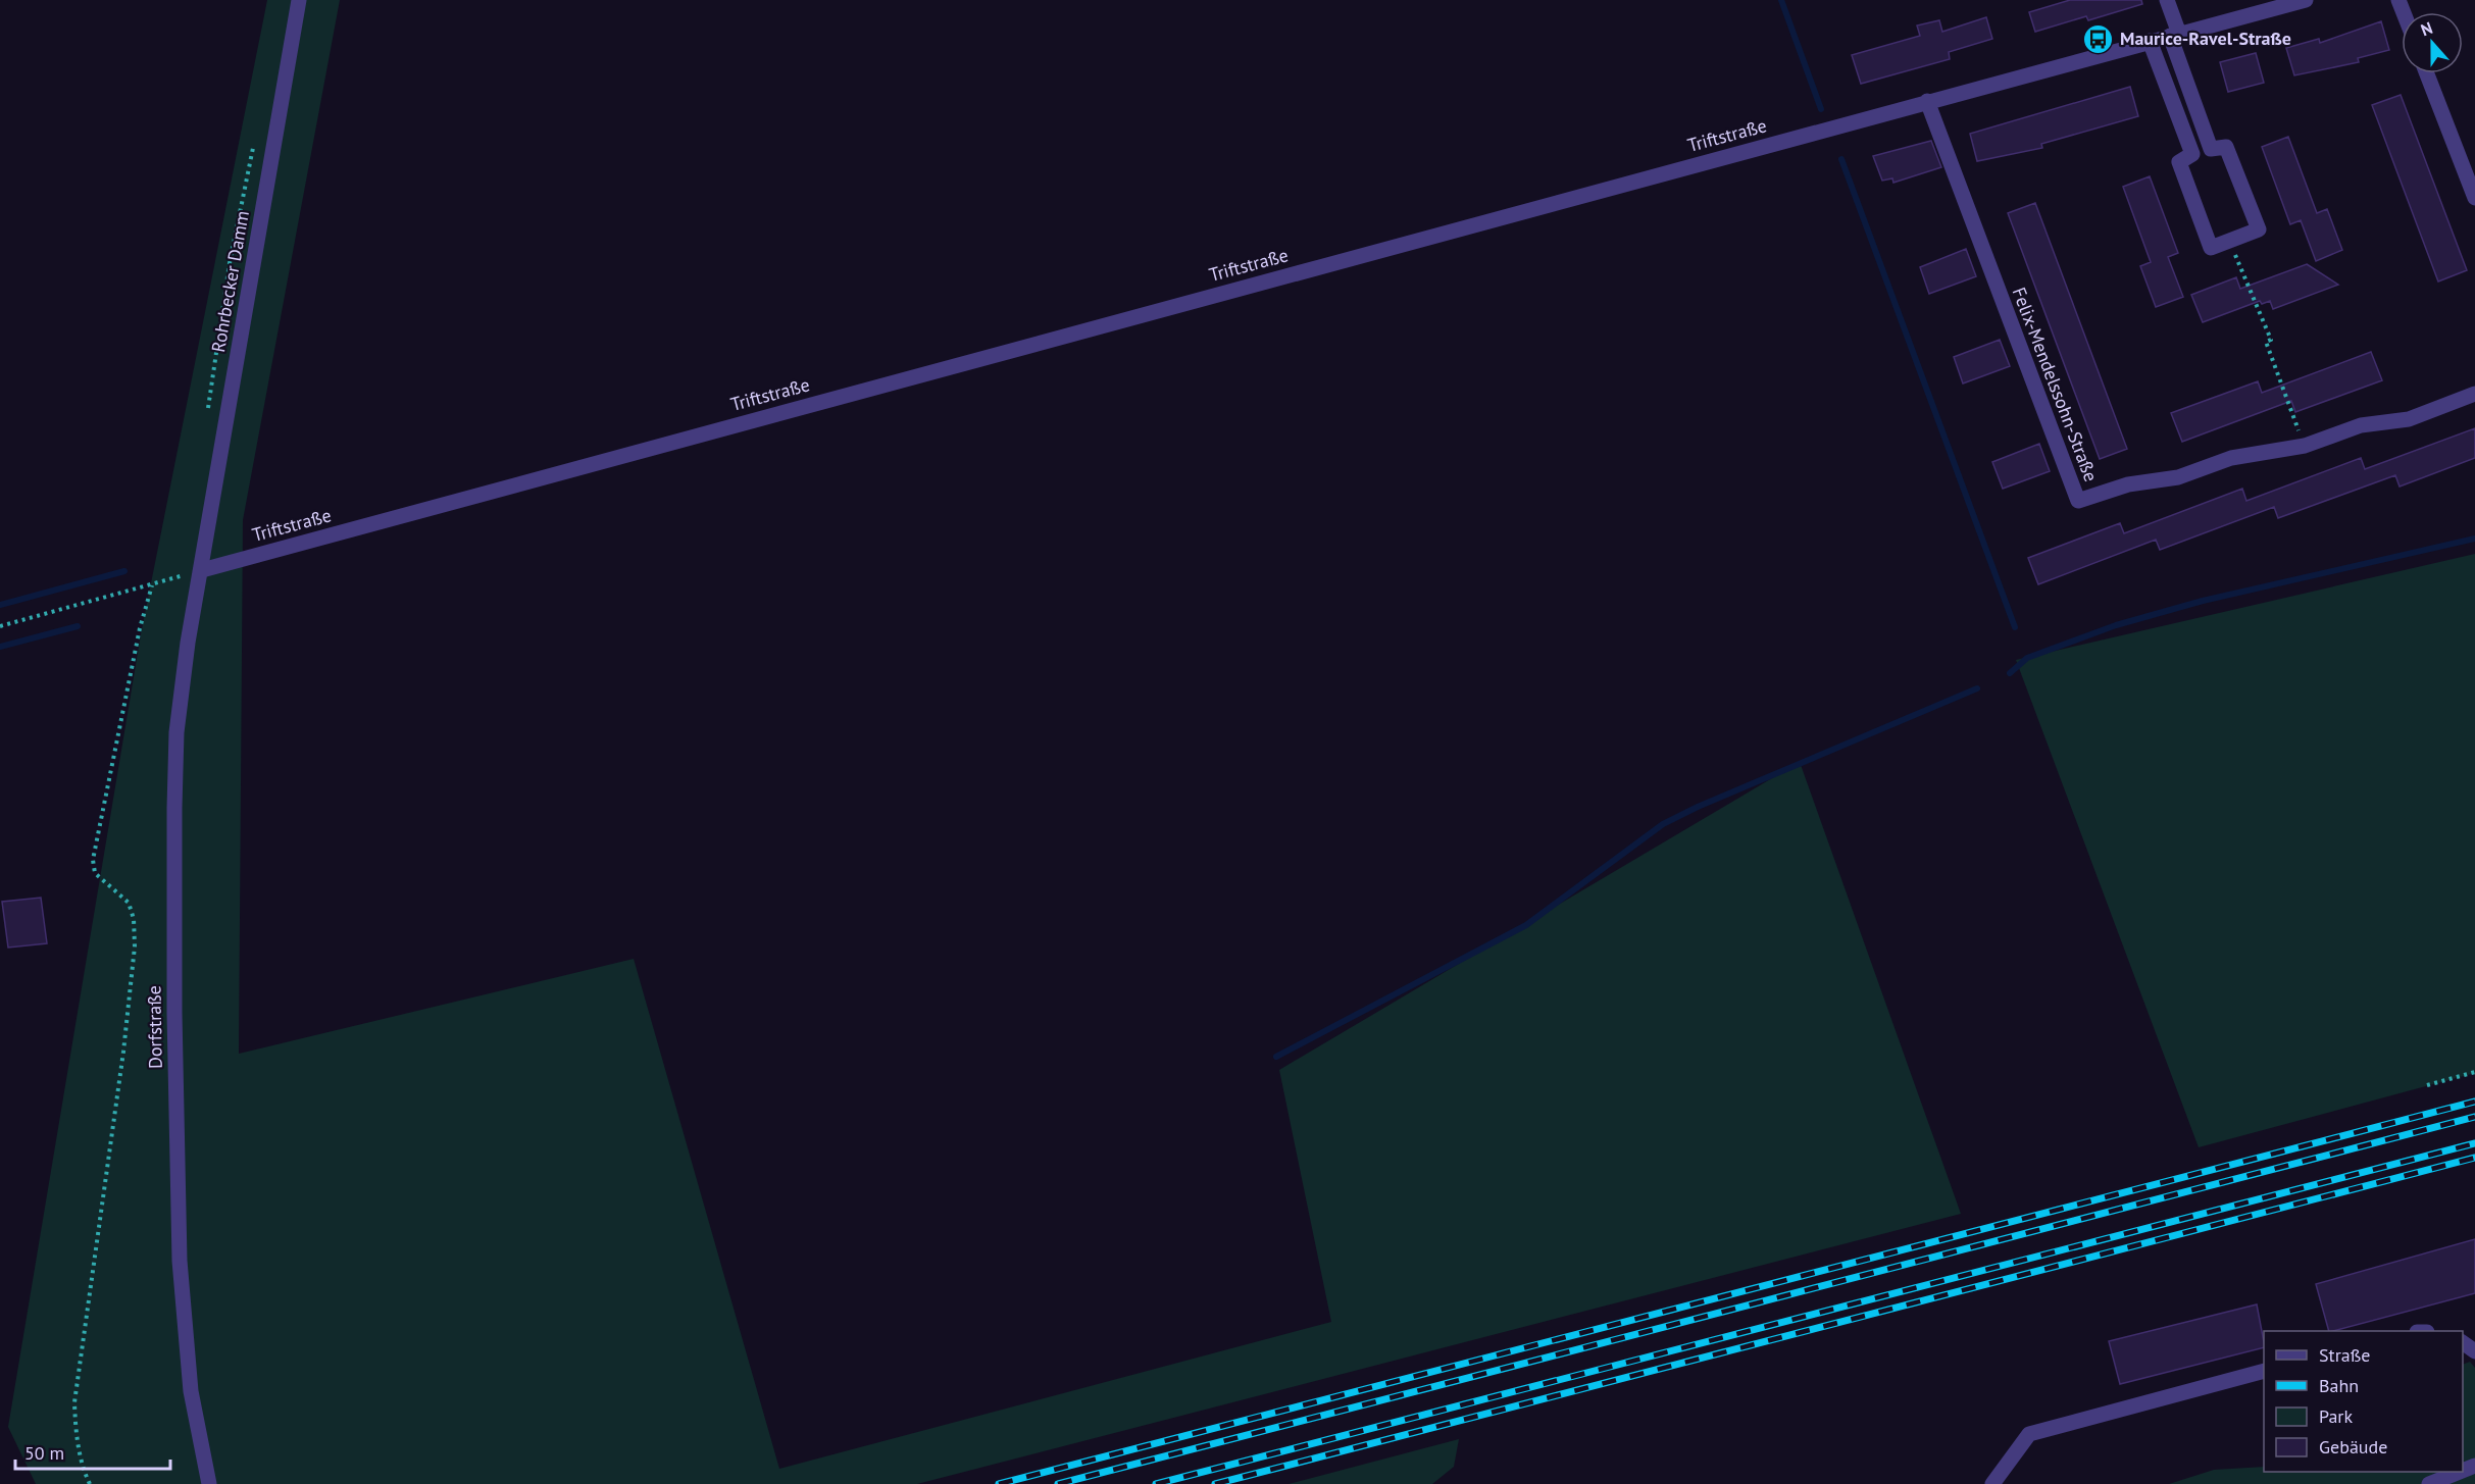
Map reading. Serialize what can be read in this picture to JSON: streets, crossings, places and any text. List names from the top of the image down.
{
  "streets": {
    "street": [
      "Triftstraße",
      "Rohrbecker Damm",
      "Felix-Mendelssohn-Straße",
      "Dorfstraße"
    ]
  },
  "crossings": [
    ["Triftstraße", "Rohrbecker Damm"],
    ["Triftstraße", "Felix-Mendelssohn-Straße"],
    ["Triftstraße", "Dorfstraße"],
    ["Rohrbecker Damm", "Dorfstraße"]
  ],
  "places": {
    "bus stop": ["Maurice-Ravel-Straße"]
  },
  "legend": [
    "Straße",
    "Bahn",
    "Park",
    "Gebäude"
  ],
  "scale_bar": "50 m",
  "north": "top"
}
